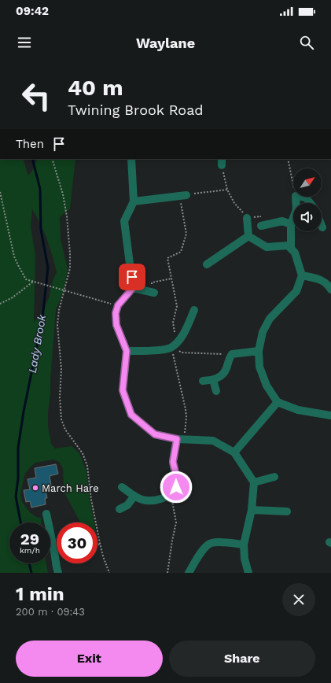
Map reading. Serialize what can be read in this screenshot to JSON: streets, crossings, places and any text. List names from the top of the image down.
{
  "water": ["Lady Brook"],
  "places": ["March Hare"],
  "north": "top right",
  "page": {
    "status": "09:42",
    "header": "Waylane",
    "turn": ["40 m", "Twining Brook Road"],
    "then": "Then",
    "speed": "29 km/h",
    "limit": "30",
    "heading": ["1 min", "200 m · 09:43"],
    "buttons": ["Exit", "Share"]
  }
}
